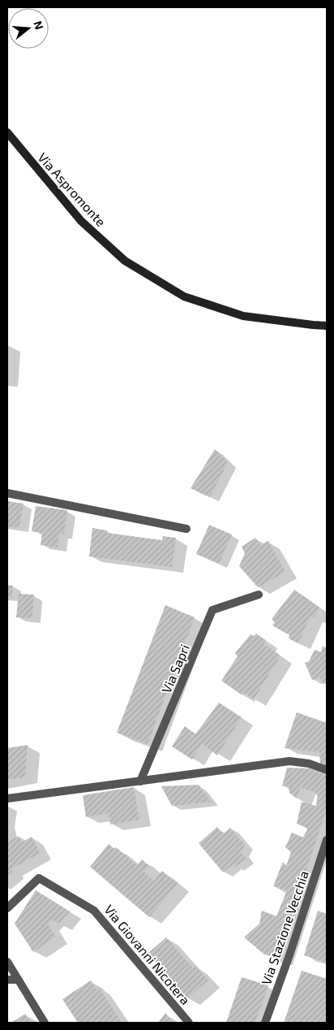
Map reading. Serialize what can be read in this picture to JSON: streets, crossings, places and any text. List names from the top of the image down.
{
  "streets": {
    "main road": ["Via Aspromonte"],
    "street": ["Via Sapri", "Via Stazione Vecchia", "Via Giovanni Nicotera"]
  },
  "north": "right"
}
